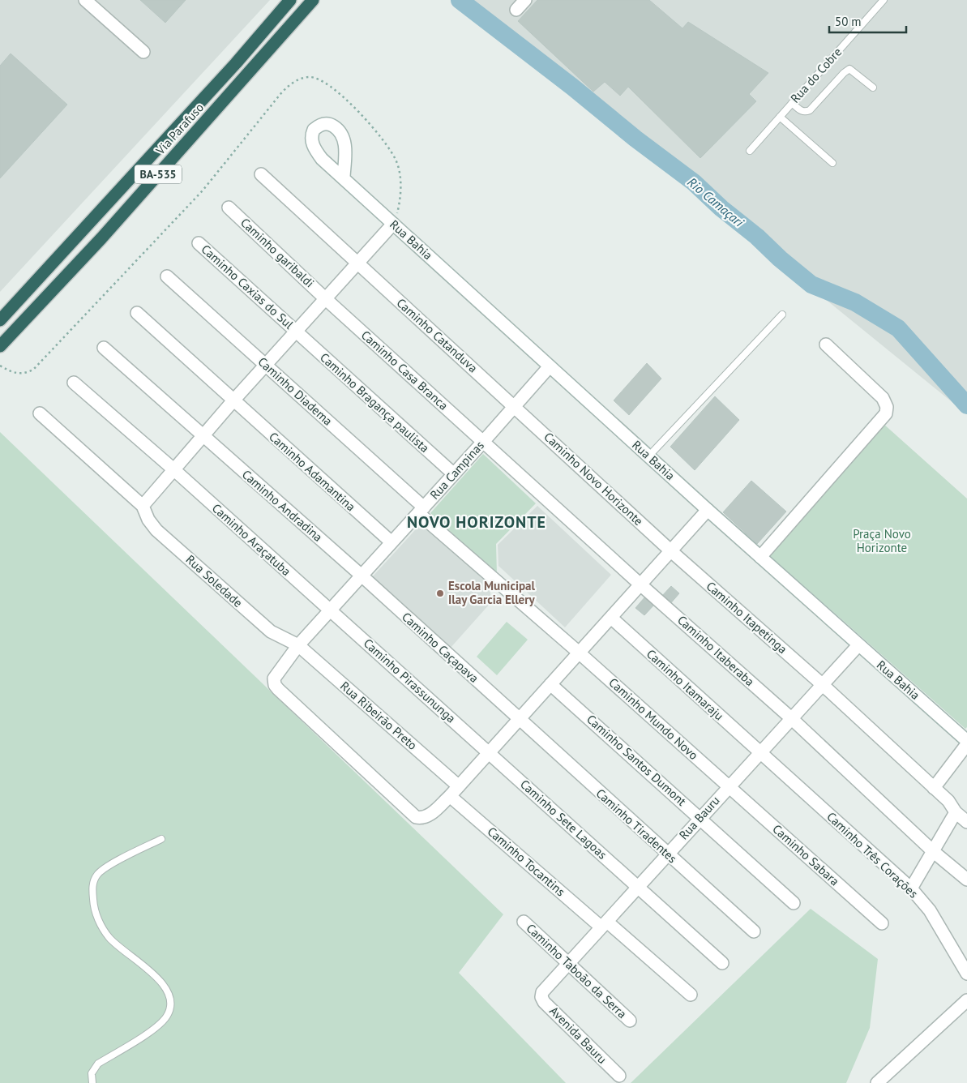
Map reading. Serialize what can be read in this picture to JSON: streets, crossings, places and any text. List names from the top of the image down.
{
  "streets": {
    "highway": ["Via Parafuso", "BA-535"],
    "street": [
      "Rua Bahia",
      "Caminho garibaldi",
      "Caminho Caxias do Sul",
      "Caminho Catanduva",
      "Caminho Casa Branca",
      "Caminho Diadema",
      "Caminho Bragança paulista",
      "Rua Campinas",
      "Caminho Adamantina",
      "Caminho Novo Horizonte",
      "Caminho Andradina",
      "Caminho Araçatuba",
      "Rua Soledade",
      "Caminho Itapetinga",
      "Caminho Caçapava",
      "Caminho Itaberaba",
      "Caminho Pirassununga",
      "Caminho Itamaraju",
      "Rua Ribeirão Preto",
      "Caminho Mundo Novo",
      "Caminho Santos Dumont",
      "Rua Bauru",
      "Caminho Sete Lagoas",
      "Caminho Tiradentes",
      "Caminho Sabara",
      "Caminho Três Corações",
      "Caminho Tocantins",
      "Caminho Taboão da Serra",
      "Avenida Bauru"
    ],
    "lane": ["Rua do Cobre"]
  },
  "crossings": [
    ["Rua Bahia", "Rua Campinas"],
    ["Rua Bahia", "Rua Bauru"],
    ["Caminho garibaldi", "Caminho Casa Branca"],
    ["Caminho Caxias do Sul", "Caminho Bragança paulista"],
    ["Caminho Catanduva", "Rua Campinas"],
    ["Caminho Catanduva", "Caminho Novo Horizonte"],
    ["Caminho Casa Branca", "Rua Campinas"],
    ["Caminho Casa Branca", "Caminho Itaberaba"],
    ["Caminho Diadema", "Rua Campinas"],
    ["Caminho Diadema", "Caminho Mundo Novo"],
    ["Caminho Bragança paulista", "Rua Campinas"],
    ["Rua Campinas", "Caminho Adamantina"],
    ["Rua Campinas", "Caminho Novo Horizonte"],
    ["Rua Campinas", "Caminho Andradina"],
    ["Rua Campinas", "Caminho Araçatuba"],
    ["Rua Campinas", "Rua Soledade"],
    ["Rua Campinas", "Caminho Caçapava"],
    ["Rua Campinas", "Caminho Pirassununga"],
    ["Rua Campinas", "Rua Ribeirão Preto"],
    ["Rua Campinas", "Caminho Tocantins"],
    ["Caminho Novo Horizonte", "Caminho Itapetinga"],
    ["Caminho Andradina", "Caminho Caçapava"],
    ["Caminho Araçatuba", "Caminho Pirassununga"],
    ["Rua Soledade", "Rua Ribeirão Preto"],
    ["Caminho Itapetinga", "Rua Bauru"],
    ["Caminho Caçapava", "Caminho Tiradentes"],
    ["Caminho Itaberaba", "Rua Bauru"],
    ["Caminho Pirassununga", "Caminho Sete Lagoas"],
    ["Caminho Itamaraju", "Rua Bauru"],
    ["Caminho Itamaraju", "Caminho Três Corações"],
    ["Caminho Mundo Novo", "Rua Bauru"],
    ["Caminho Mundo Novo", "Caminho Sabara"],
    ["Caminho Santos Dumont", "Rua Bauru"],
    ["Rua Bauru", "Caminho Sete Lagoas"],
    ["Rua Bauru", "Caminho Tiradentes"],
    ["Rua Bauru", "Caminho Sabara"],
    ["Rua Bauru", "Caminho Três Corações"],
    ["Rua Bauru", "Caminho Tocantins"],
    ["Rua Bauru", "Caminho Taboão da Serra"],
    ["Rua Bauru", "Avenida Bauru"]
  ],
  "districts": ["NOVO HORIZONTE"],
  "water": ["Rio Camaçari"],
  "parks": ["Praça Novo Horizonte"],
  "places": ["Escola Municipal Ilay Garcia Ellery"],
  "scale_bar": "50 m"
}
